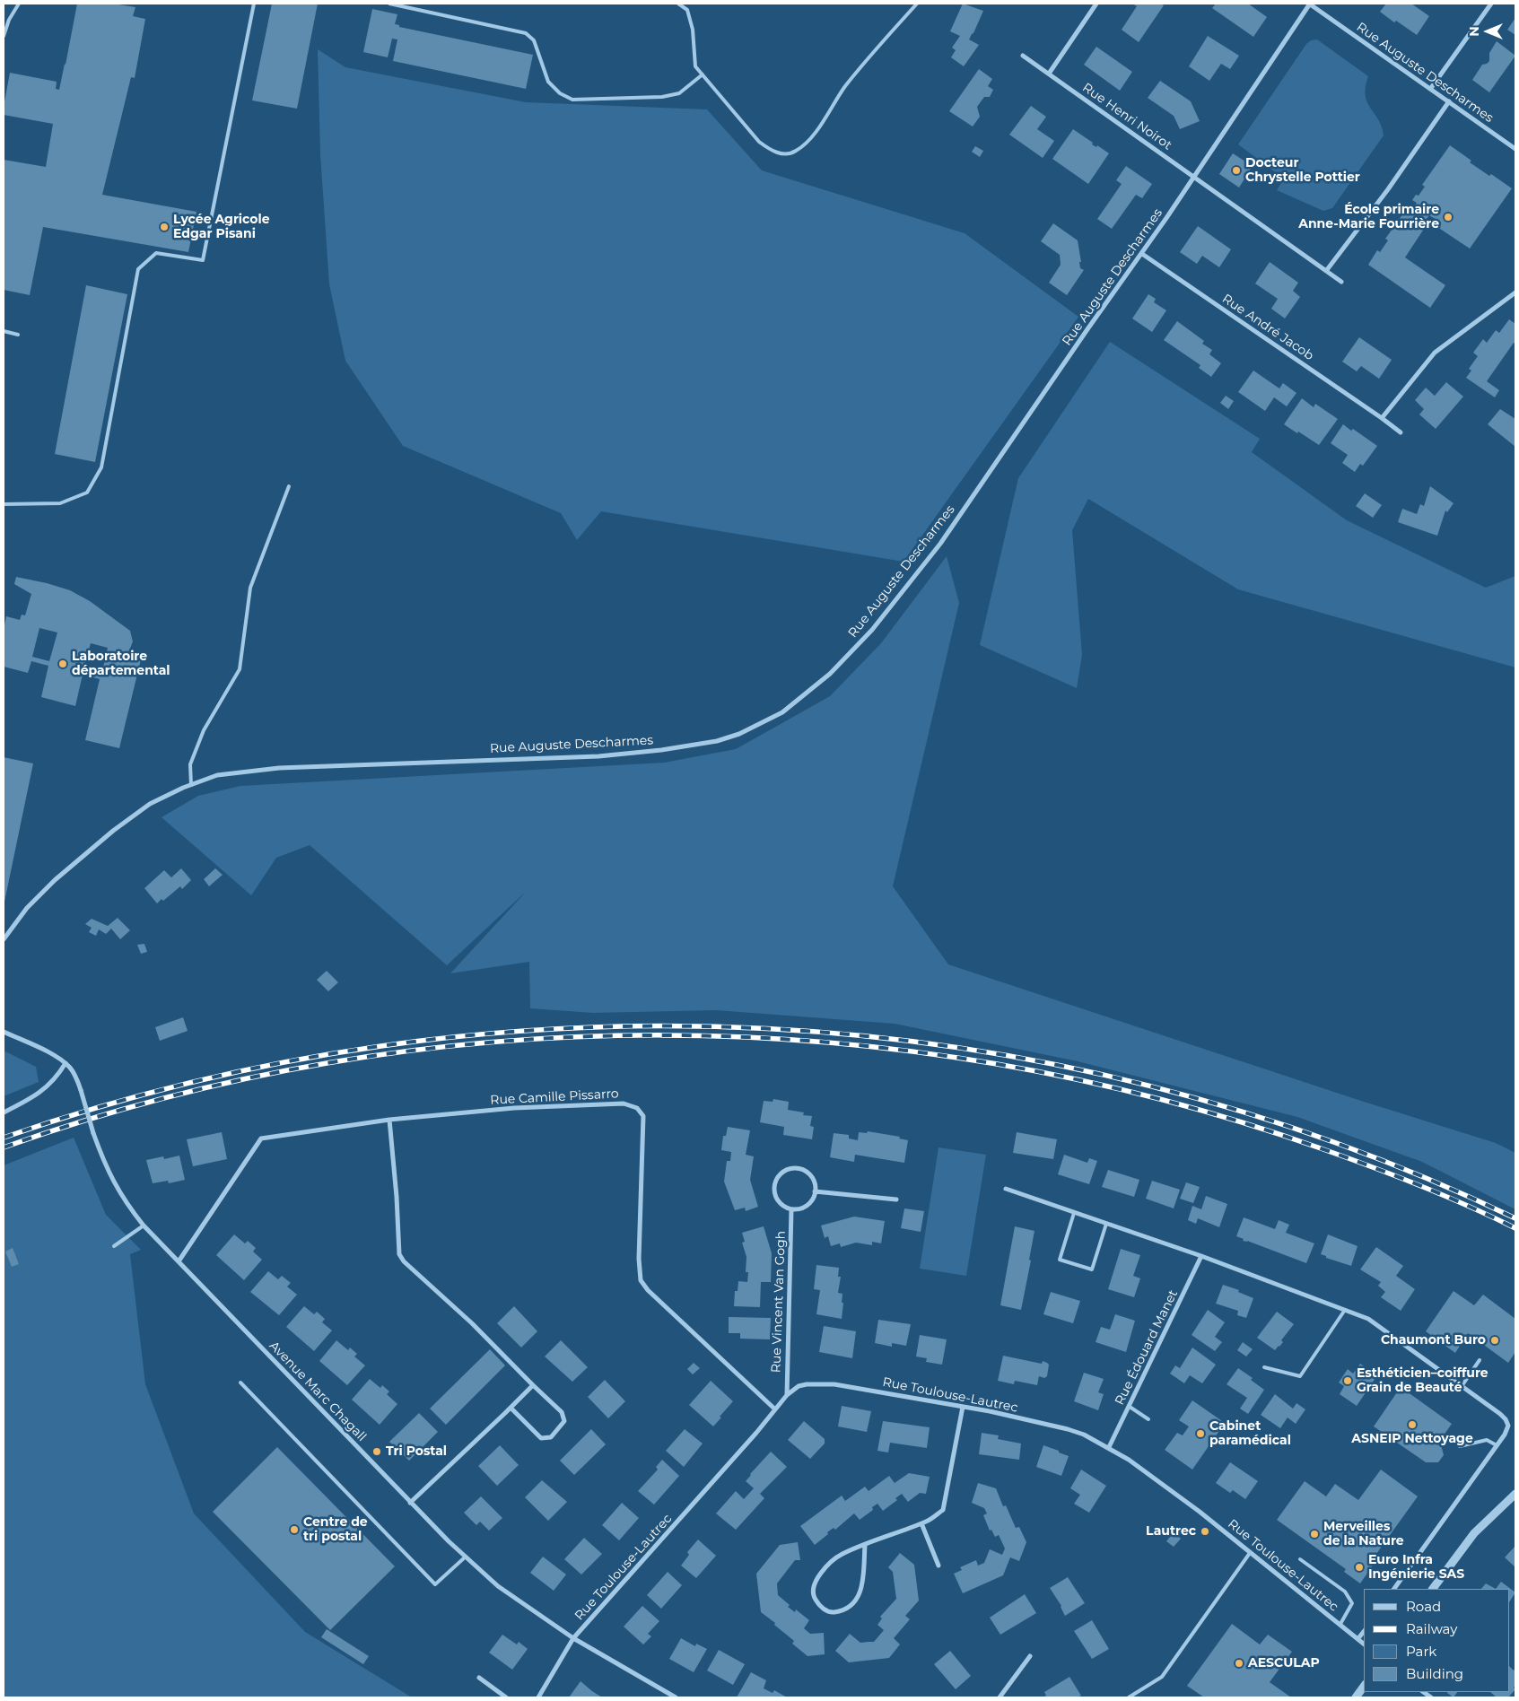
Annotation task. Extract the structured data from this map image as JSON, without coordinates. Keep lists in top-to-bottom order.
{
  "streets": {
    "street": [
      "Rue Auguste Descharmes",
      "Rue Henri Noirot",
      "Rue André Jacob",
      "Rue Camille Pissarro",
      "Rue Vincent Van Gogh",
      "Rue Édouard Manet",
      "Avenue Marc Chagall",
      "Rue Toulouse-Lautrec"
    ]
  },
  "crossings": [
    ["Rue Auguste Descharmes", "Rue Henri Noirot"],
    ["Rue Auguste Descharmes", "Rue André Jacob"],
    ["Rue Camille Pissarro", "Avenue Marc Chagall"],
    ["Rue Camille Pissarro", "Rue Toulouse-Lautrec"],
    ["Rue Vincent Van Gogh", "Rue Toulouse-Lautrec"],
    ["Rue Édouard Manet", "Rue Toulouse-Lautrec"],
    ["Avenue Marc Chagall", "Rue Toulouse-Lautrec"]
  ],
  "places": [
    "Docteur Chrystelle Pottier",
    "École primaire Anne-Marie Fourrière",
    "Lycée Agricole Edgar Pisani",
    "Laboratoire départemental",
    "Chaumont Buro",
    "Esthéticien–coiffure Grain de Beauté",
    "ASNEIP Nettoyage",
    "Cabinet paramédical",
    "Tri Postal",
    "Centre de tri postal",
    "Lautrec",
    "Merveilles de la Nature",
    "Euro Infra Ingénierie SAS",
    "AESCULAP"
  ],
  "legend": [
    "Road",
    "Railway",
    "Park",
    "Building"
  ],
  "north": "left"
}
